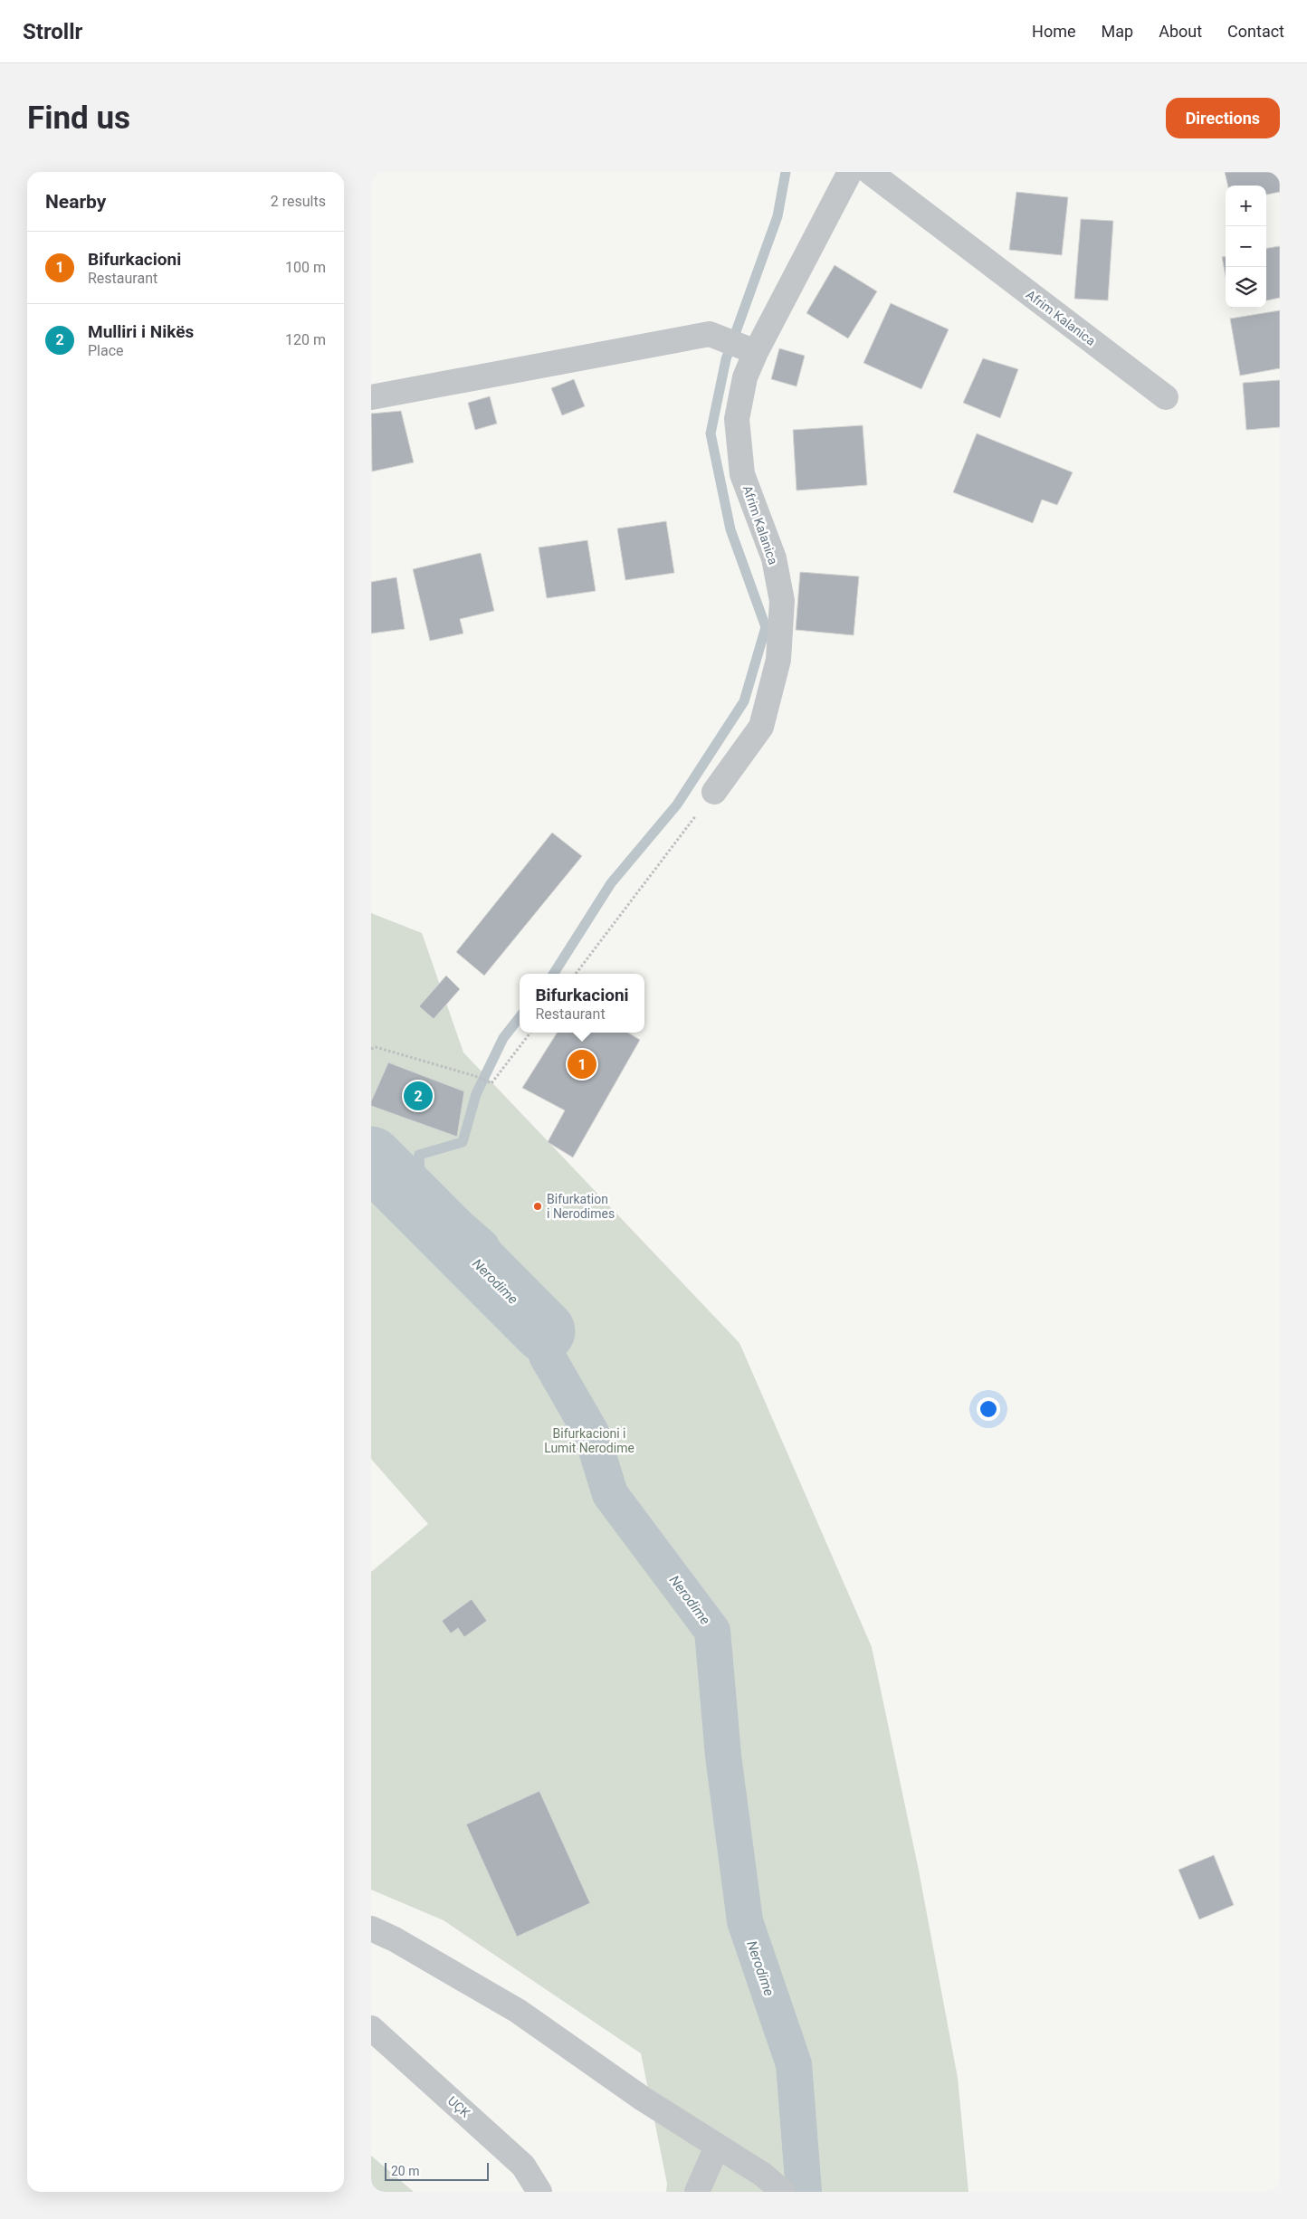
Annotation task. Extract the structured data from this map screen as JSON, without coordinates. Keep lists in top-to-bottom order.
{
  "streets": {
    "street": ["Afrim Kalanica", "UÇK"]
  },
  "water": ["Nerodime"],
  "parks": ["Bifurkacioni i Lumit Nerodime"],
  "places": ["Bifurkation i Nerodimes"],
  "scale_bar": "20 m",
  "page": {
    "header": "Strollr",
    "nav": [
      "Home",
      "Map",
      "About",
      "Contact"
    ],
    "buttons": "Directions",
    "title": "Find us",
    "heading": ["Nearby", "2 results"],
    "map_buttons": ["+", "−"],
    "list": [
      {
        "mark": "1",
        "name": "Bifurkacioni",
        "note": "Restaurant",
        "value": "100 m"
      },
      {
        "mark": "2",
        "name": "Mulliri i Nikës",
        "note": "Place",
        "value": "120 m"
      }
    ],
    "popup": ["Bifurkacioni", "Restaurant"],
    "pins": ["1", "2"],
    "scale": "20 m"
  }
}
